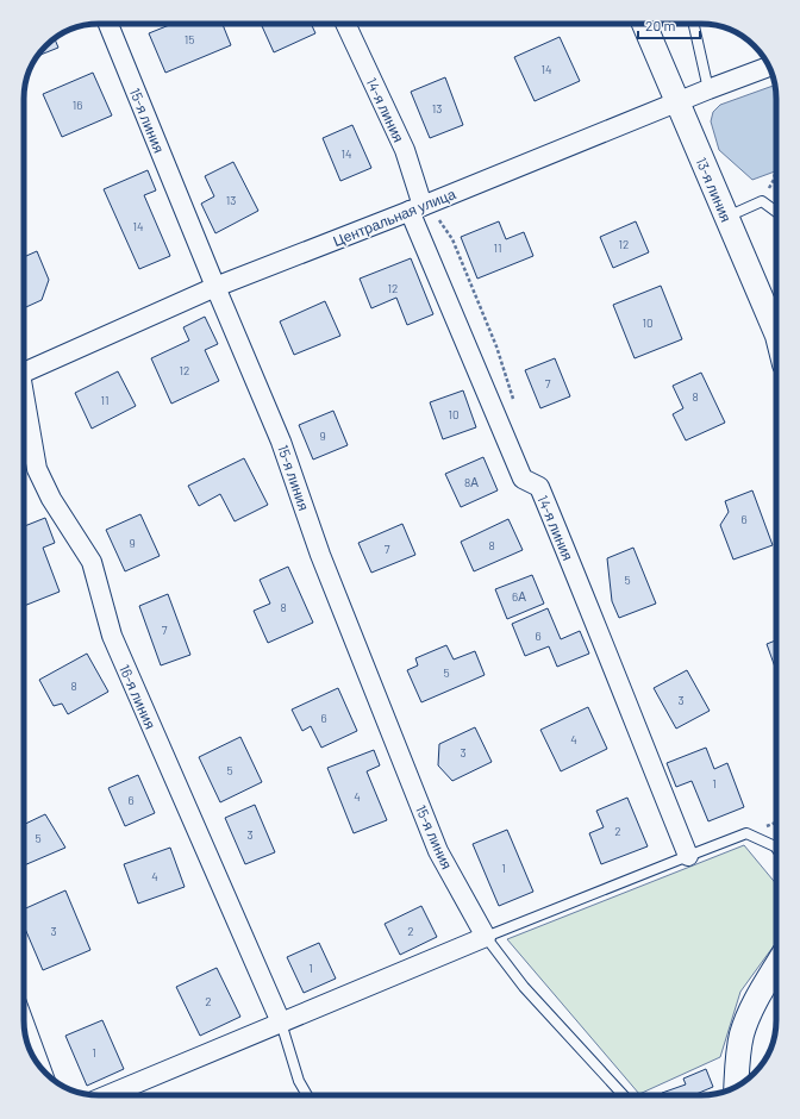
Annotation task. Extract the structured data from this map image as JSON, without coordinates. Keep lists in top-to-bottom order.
{
  "streets": {
    "street": [
      "14-я линия",
      "15-я линия",
      "13-я линия",
      "Центральная улица",
      "16-я линия"
    ]
  },
  "crossings": [
    ["14-я линия", "Центральная улица"],
    ["15-я линия", "Центральная улица"],
    ["13-я линия", "Центральная улица"]
  ],
  "house_numbers": [
    "15",
    "14",
    "16",
    "13",
    "14",
    "13",
    "14",
    "12",
    "11",
    "12",
    "10",
    "12",
    "7",
    "8",
    "11",
    "10",
    "9",
    "8А",
    "6",
    "9",
    "8",
    "7",
    "5",
    "6А",
    "8",
    "7",
    "6",
    "5",
    "8",
    "3",
    "6",
    "4",
    "3",
    "5",
    "1",
    "4",
    "6",
    "2",
    "3",
    "5",
    "1",
    "4",
    "3",
    "2",
    "1",
    "2",
    "1"
  ],
  "scale_bar": "20 m"
}
